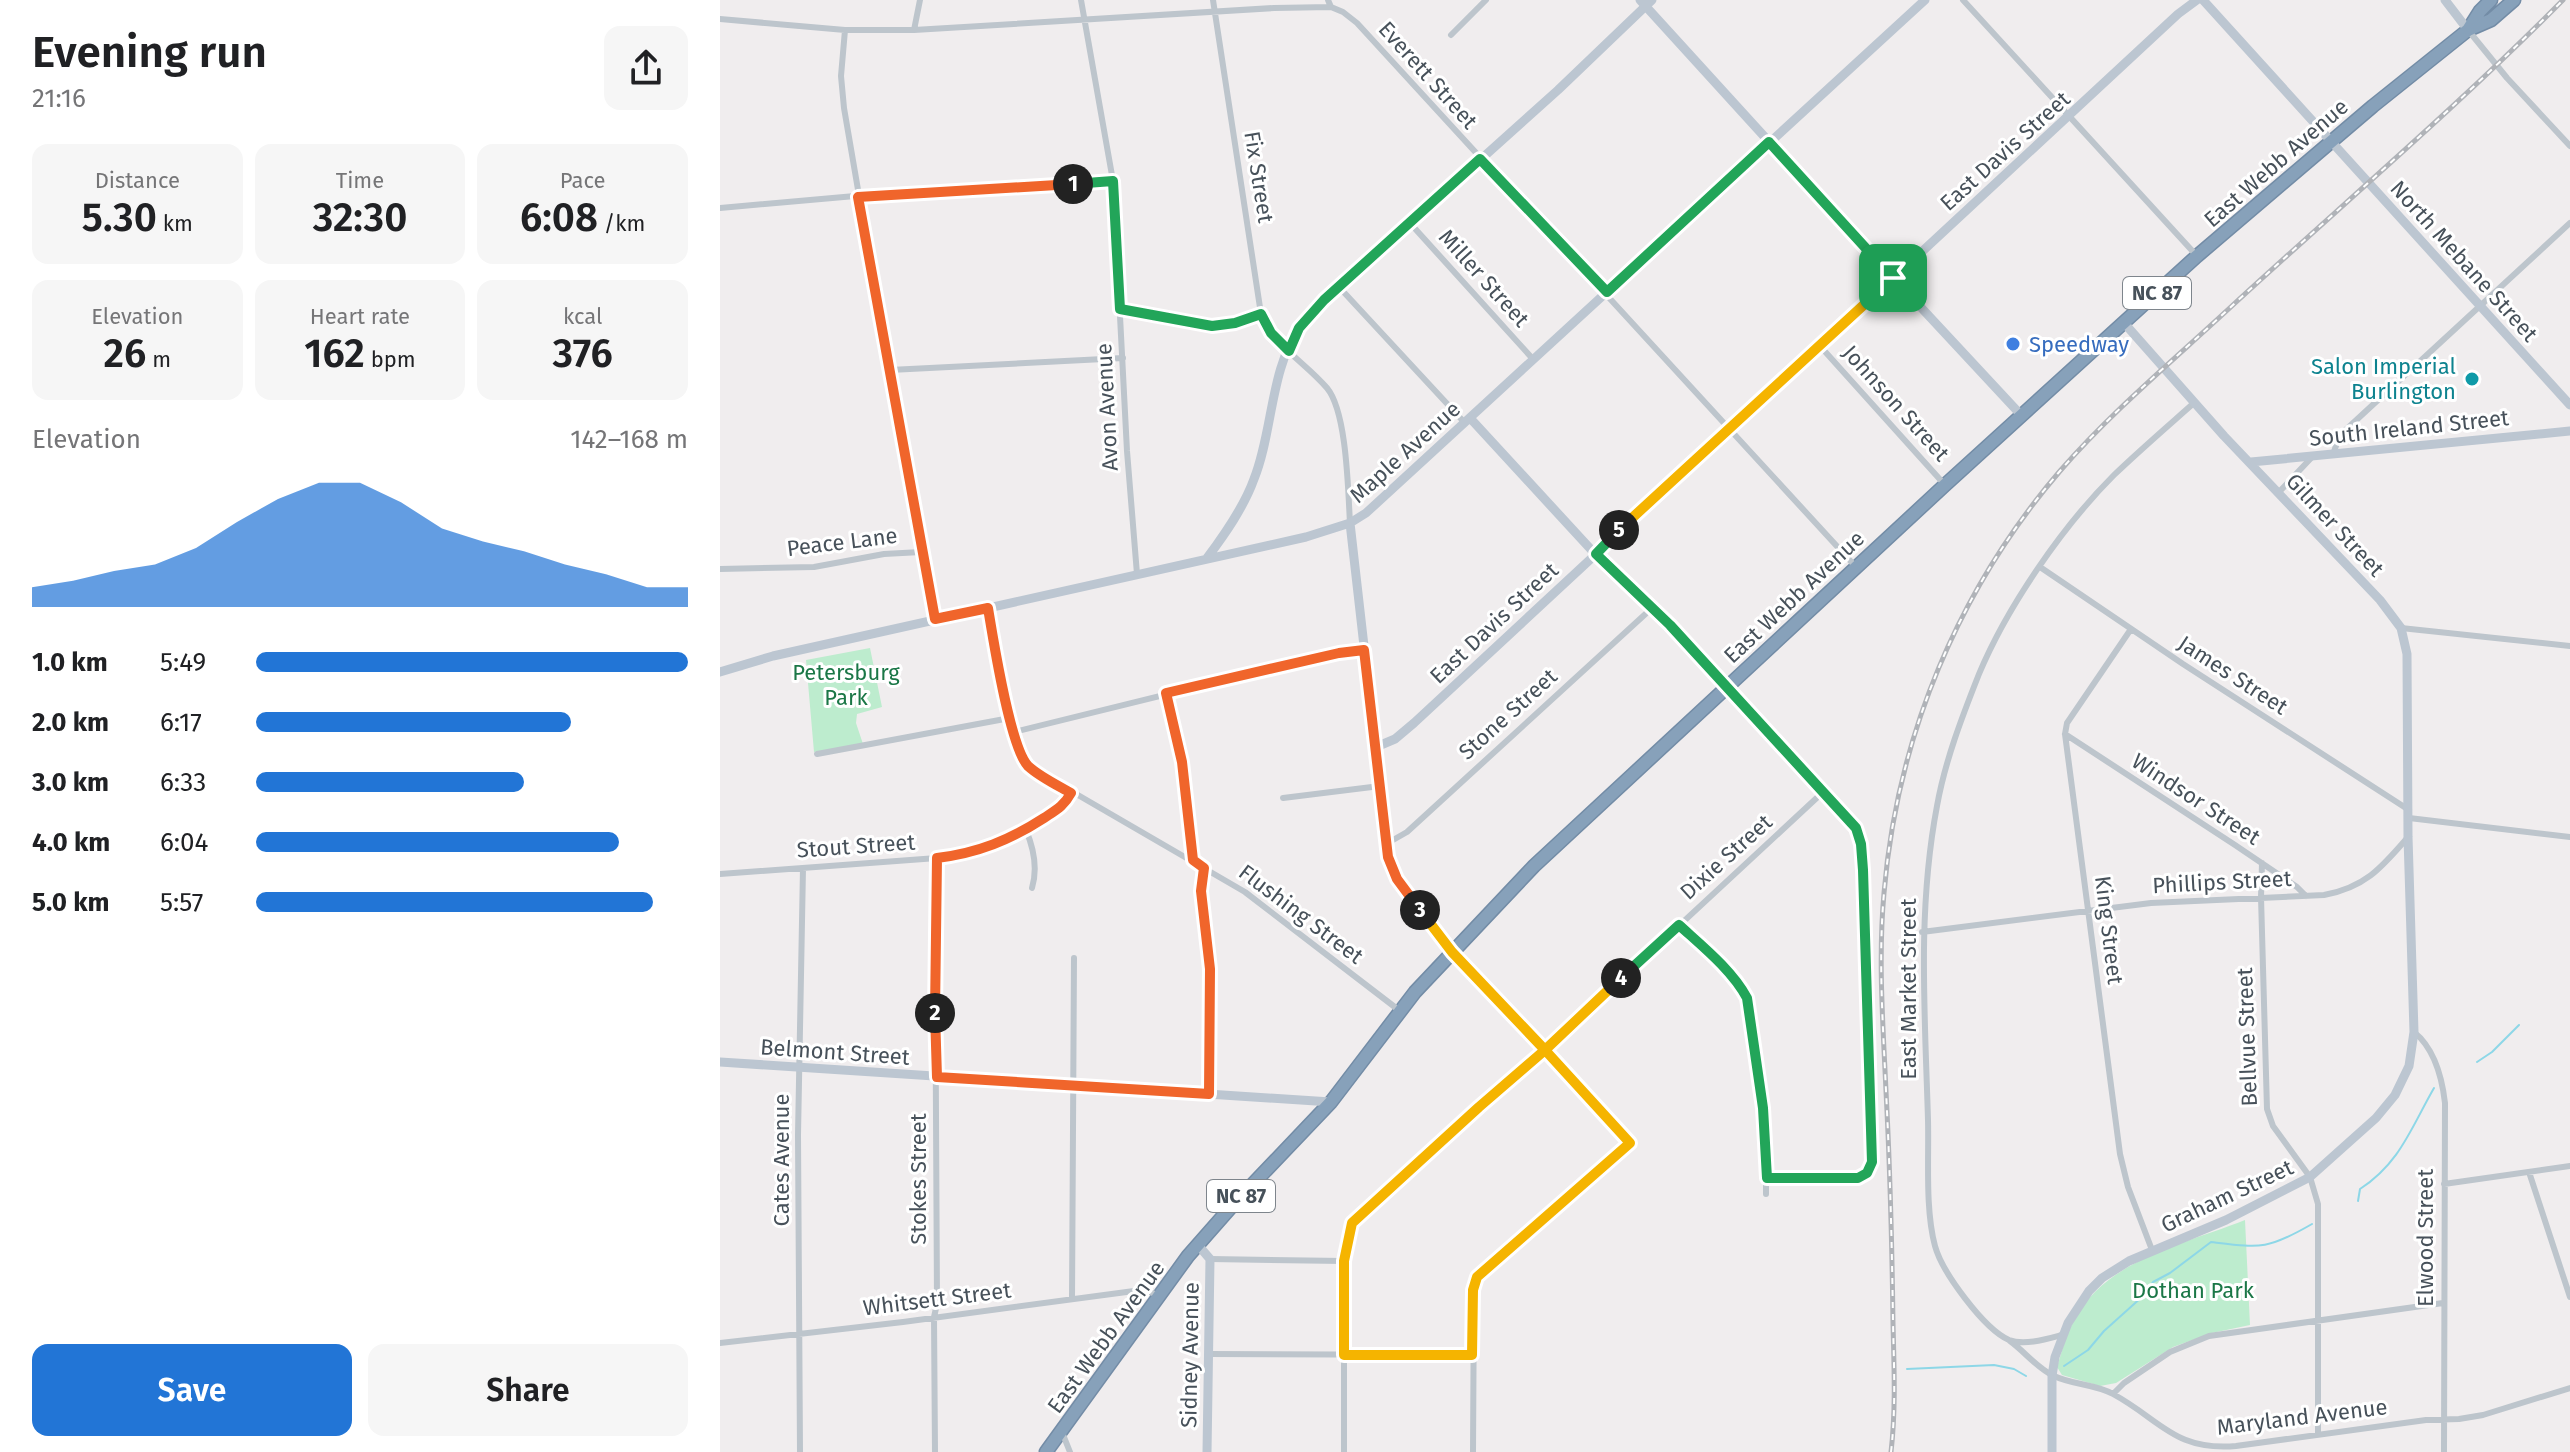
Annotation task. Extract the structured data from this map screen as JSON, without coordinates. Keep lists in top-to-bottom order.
{
  "streets": {
    "highway": ["East Webb Avenue", "NC 87"],
    "street": [
      "Everett Street",
      "East Davis Street",
      "Fix Street",
      "North Mebane Street",
      "Miller Street",
      "Johnson Street",
      "Avon Avenue",
      "South Ireland Street",
      "Maple Avenue",
      "Gilmer Street",
      "Peace Lane",
      "James Street",
      "Stone Street",
      "Windsor Street",
      "Stout Street",
      "Dixie Street",
      "Phillips Street",
      "Flushing Street",
      "King Street",
      "East Market Street",
      "Bellvue Street",
      "Belmont Street",
      "Cates Avenue",
      "Stokes Street",
      "Graham Street",
      "Elwood Street",
      "Whitsett Street",
      "Sidney Avenue",
      "Maryland Avenue"
    ]
  },
  "crossings": [
    ["Everett Street", "East Davis Street"],
    ["Everett Street", "East Webb Avenue"],
    ["Everett Street", "Maple Avenue"],
    ["East Davis Street", "Johnson Street"],
    ["East Webb Avenue", "North Mebane Street"],
    ["East Webb Avenue", "Johnson Street"],
    ["East Webb Avenue", "Gilmer Street"],
    ["East Webb Avenue", "Flushing Street"],
    ["East Webb Avenue", "Belmont Street"],
    ["East Webb Avenue", "Whitsett Street"],
    ["Fix Street", "Maple Avenue"],
    ["Miller Street", "Maple Avenue"],
    ["Avon Avenue", "Maple Avenue"],
    ["South Ireland Street", "Gilmer Street"],
    ["Maple Avenue", "Flushing Street"],
    ["Gilmer Street", "East Market Street"],
    ["Gilmer Street", "Graham Street"],
    ["James Street", "East Market Street"],
    ["James Street", "Graham Street"],
    ["Windsor Street", "Phillips Street"],
    ["Windsor Street", "King Street"],
    ["Windsor Street", "Bellvue Street"],
    ["Stout Street", "Flushing Street"],
    ["Stout Street", "Cates Avenue"],
    ["Stout Street", "Stokes Street"],
    ["Phillips Street", "King Street"],
    ["Phillips Street", "East Market Street"],
    ["Phillips Street", "Bellvue Street"],
    ["Phillips Street", "Graham Street"],
    ["King Street", "Graham Street"],
    ["East Market Street", "Graham Street"],
    ["East Market Street", "Maryland Avenue"],
    ["Bellvue Street", "Graham Street"],
    ["Bellvue Street", "Maryland Avenue"],
    ["Belmont Street", "Cates Avenue"],
    ["Belmont Street", "Stokes Street"],
    ["Cates Avenue", "Whitsett Street"],
    ["Stokes Street", "Whitsett Street"],
    ["Graham Street", "Elwood Street"],
    ["Graham Street", "Maryland Avenue"],
    ["Elwood Street", "Maryland Avenue"]
  ],
  "parks": ["Petersburg Park", "Dothan Park"],
  "places": ["Speedway", "Salon Imperial Burlington"],
  "page": {
    "heading": ["Evening run", "21:16"],
    "stats": [
      ["Distance", "5.30 km"],
      ["Time", "32:30"],
      ["Pace", "6:08 /km"],
      ["Elevation", "26 m"],
      ["Heart rate", "162 bpm"],
      ["kcal", "376"]
    ],
    "pins": [
      "1",
      "5",
      "3",
      "4",
      "2"
    ],
    "chart": ["Elevation", "142–168 m"],
    "list": [
      {
        "name": "1.0 km",
        "note": "5:49"
      },
      {
        "name": "2.0 km",
        "note": "6:17"
      },
      {
        "name": "3.0 km",
        "note": "6:33"
      },
      {
        "name": "4.0 km",
        "note": "6:04"
      },
      {
        "name": "5.0 km",
        "note": "5:57"
      }
    ],
    "buttons": ["Save", "Share"]
  }
}
